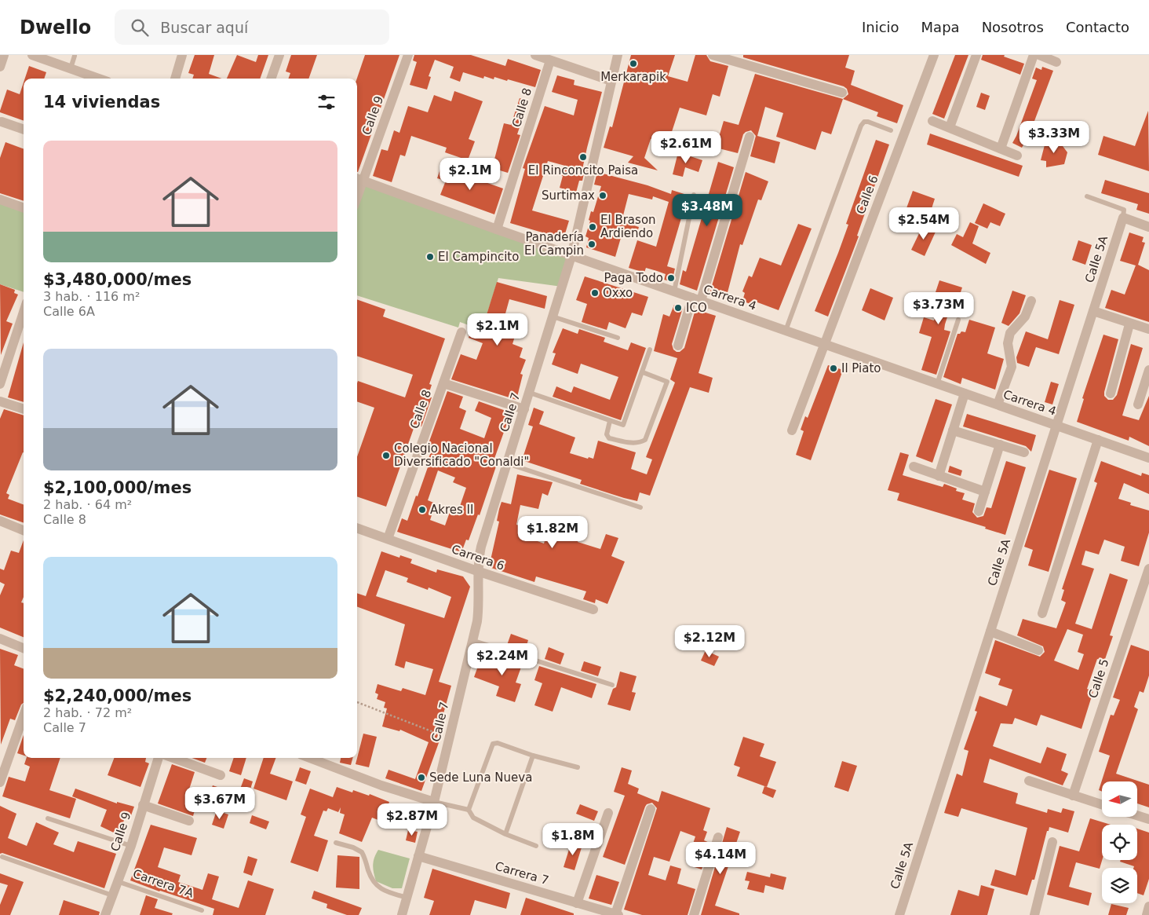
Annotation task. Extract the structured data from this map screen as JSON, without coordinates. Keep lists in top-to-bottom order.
{
  "streets": {
    "street": [
      "Calle 8",
      "Calle 9",
      "Calle 6",
      "Calle 5A",
      "Carrera 4",
      "Calle 7",
      "Carrera 6",
      "Calle 5",
      "Carrera 7"
    ],
    "lane": ["Carrera 7A"]
  },
  "crossings": [
    ["Calle 8", "Carrera 4"],
    ["Calle 8", "Carrera 6"],
    ["Calle 9", "Carrera 4"],
    ["Calle 9", "Carrera 7A"],
    ["Calle 6", "Carrera 4"],
    ["Calle 5A", "Carrera 4"],
    ["Carrera 4", "Calle 7"],
    ["Calle 7", "Carrera 6"],
    ["Calle 7", "Carrera 7"]
  ],
  "places": [
    "Merkarapik",
    "El Rinconcito Paisa",
    "Surtimax",
    "El Brason Ardiendo",
    "Panadería El Campin",
    "El Campincito",
    "Paga Todo",
    "Oxxo",
    "ICO",
    "Il Piato",
    "Colegio Nacional Diversificado \"Conaldi\"",
    "Akres II",
    "Sede Luna Nueva"
  ],
  "north": "left",
  "page": {
    "header": "Dwello",
    "search": "Buscar aquí",
    "nav": [
      "Inicio",
      "Mapa",
      "Nosotros",
      "Contacto"
    ],
    "heading": "14 viviendas",
    "price": [
      "$3.33M",
      "$2.61M",
      "$2.1M",
      "$3.48M",
      "$2.54M",
      "$3.73M",
      "$2.1M",
      "$1.82M",
      "$2.12M",
      "$2.24M",
      "$3.67M",
      "$2.87M",
      "$1.8M",
      "$4.14M"
    ],
    "list": [
      {
        "name": "$3,480,000/mes",
        "note": "3 hab. · 116 m² · Calle 6A"
      },
      {
        "name": "$2,100,000/mes",
        "note": "2 hab. · 64 m² · Calle 8"
      },
      {
        "name": "$2,240,000/mes",
        "note": "2 hab. · 72 m² · Calle 7"
      }
    ]
  }
}
